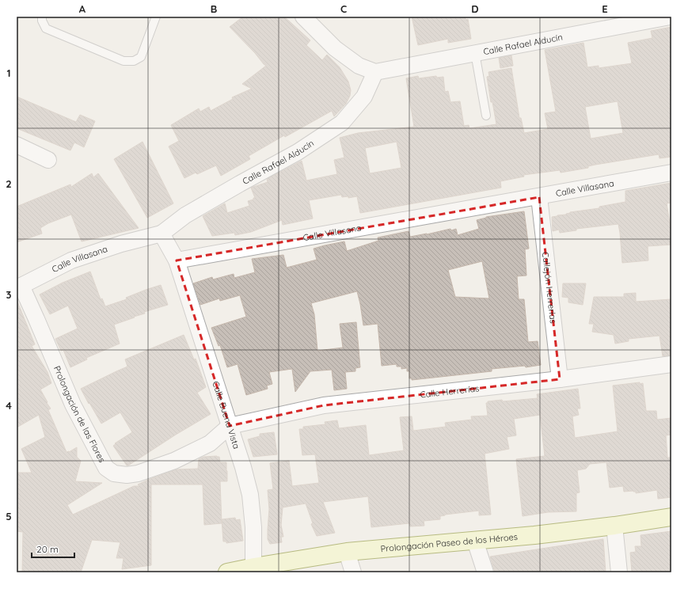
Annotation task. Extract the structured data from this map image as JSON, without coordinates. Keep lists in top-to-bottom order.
{
  "streets": {
    "street": [
      "Calle Rafael Alducín",
      "Calle Villasana",
      "Callejón Herrerías",
      "Calle Herrerías",
      "Prolongación de las Flores",
      "Calle Buena Vista",
      "Prolongación Paseo de los Héroes"
    ]
  },
  "crossings": [
    ["Calle Rafael Alducín", "Calle Villasana"],
    ["Calle Villasana", "Callejón Herrerías"],
    ["Calle Villasana", "Prolongación de las Flores"],
    ["Calle Villasana", "Calle Buena Vista"],
    ["Callejón Herrerías", "Calle Herrerías"],
    ["Calle Herrerías", "Prolongación de las Flores"],
    ["Calle Herrerías", "Calle Buena Vista"],
    ["Prolongación de las Flores", "Calle Buena Vista"],
    ["Calle Buena Vista", "Prolongación Paseo de los Héroes"]
  ],
  "scale_bar": "20 m",
  "grid": {
    "columns": [
      "A",
      "B",
      "C",
      "D",
      "E"
    ],
    "rows": [
      "1",
      "2",
      "3",
      "4",
      "5"
    ]
  }
}
